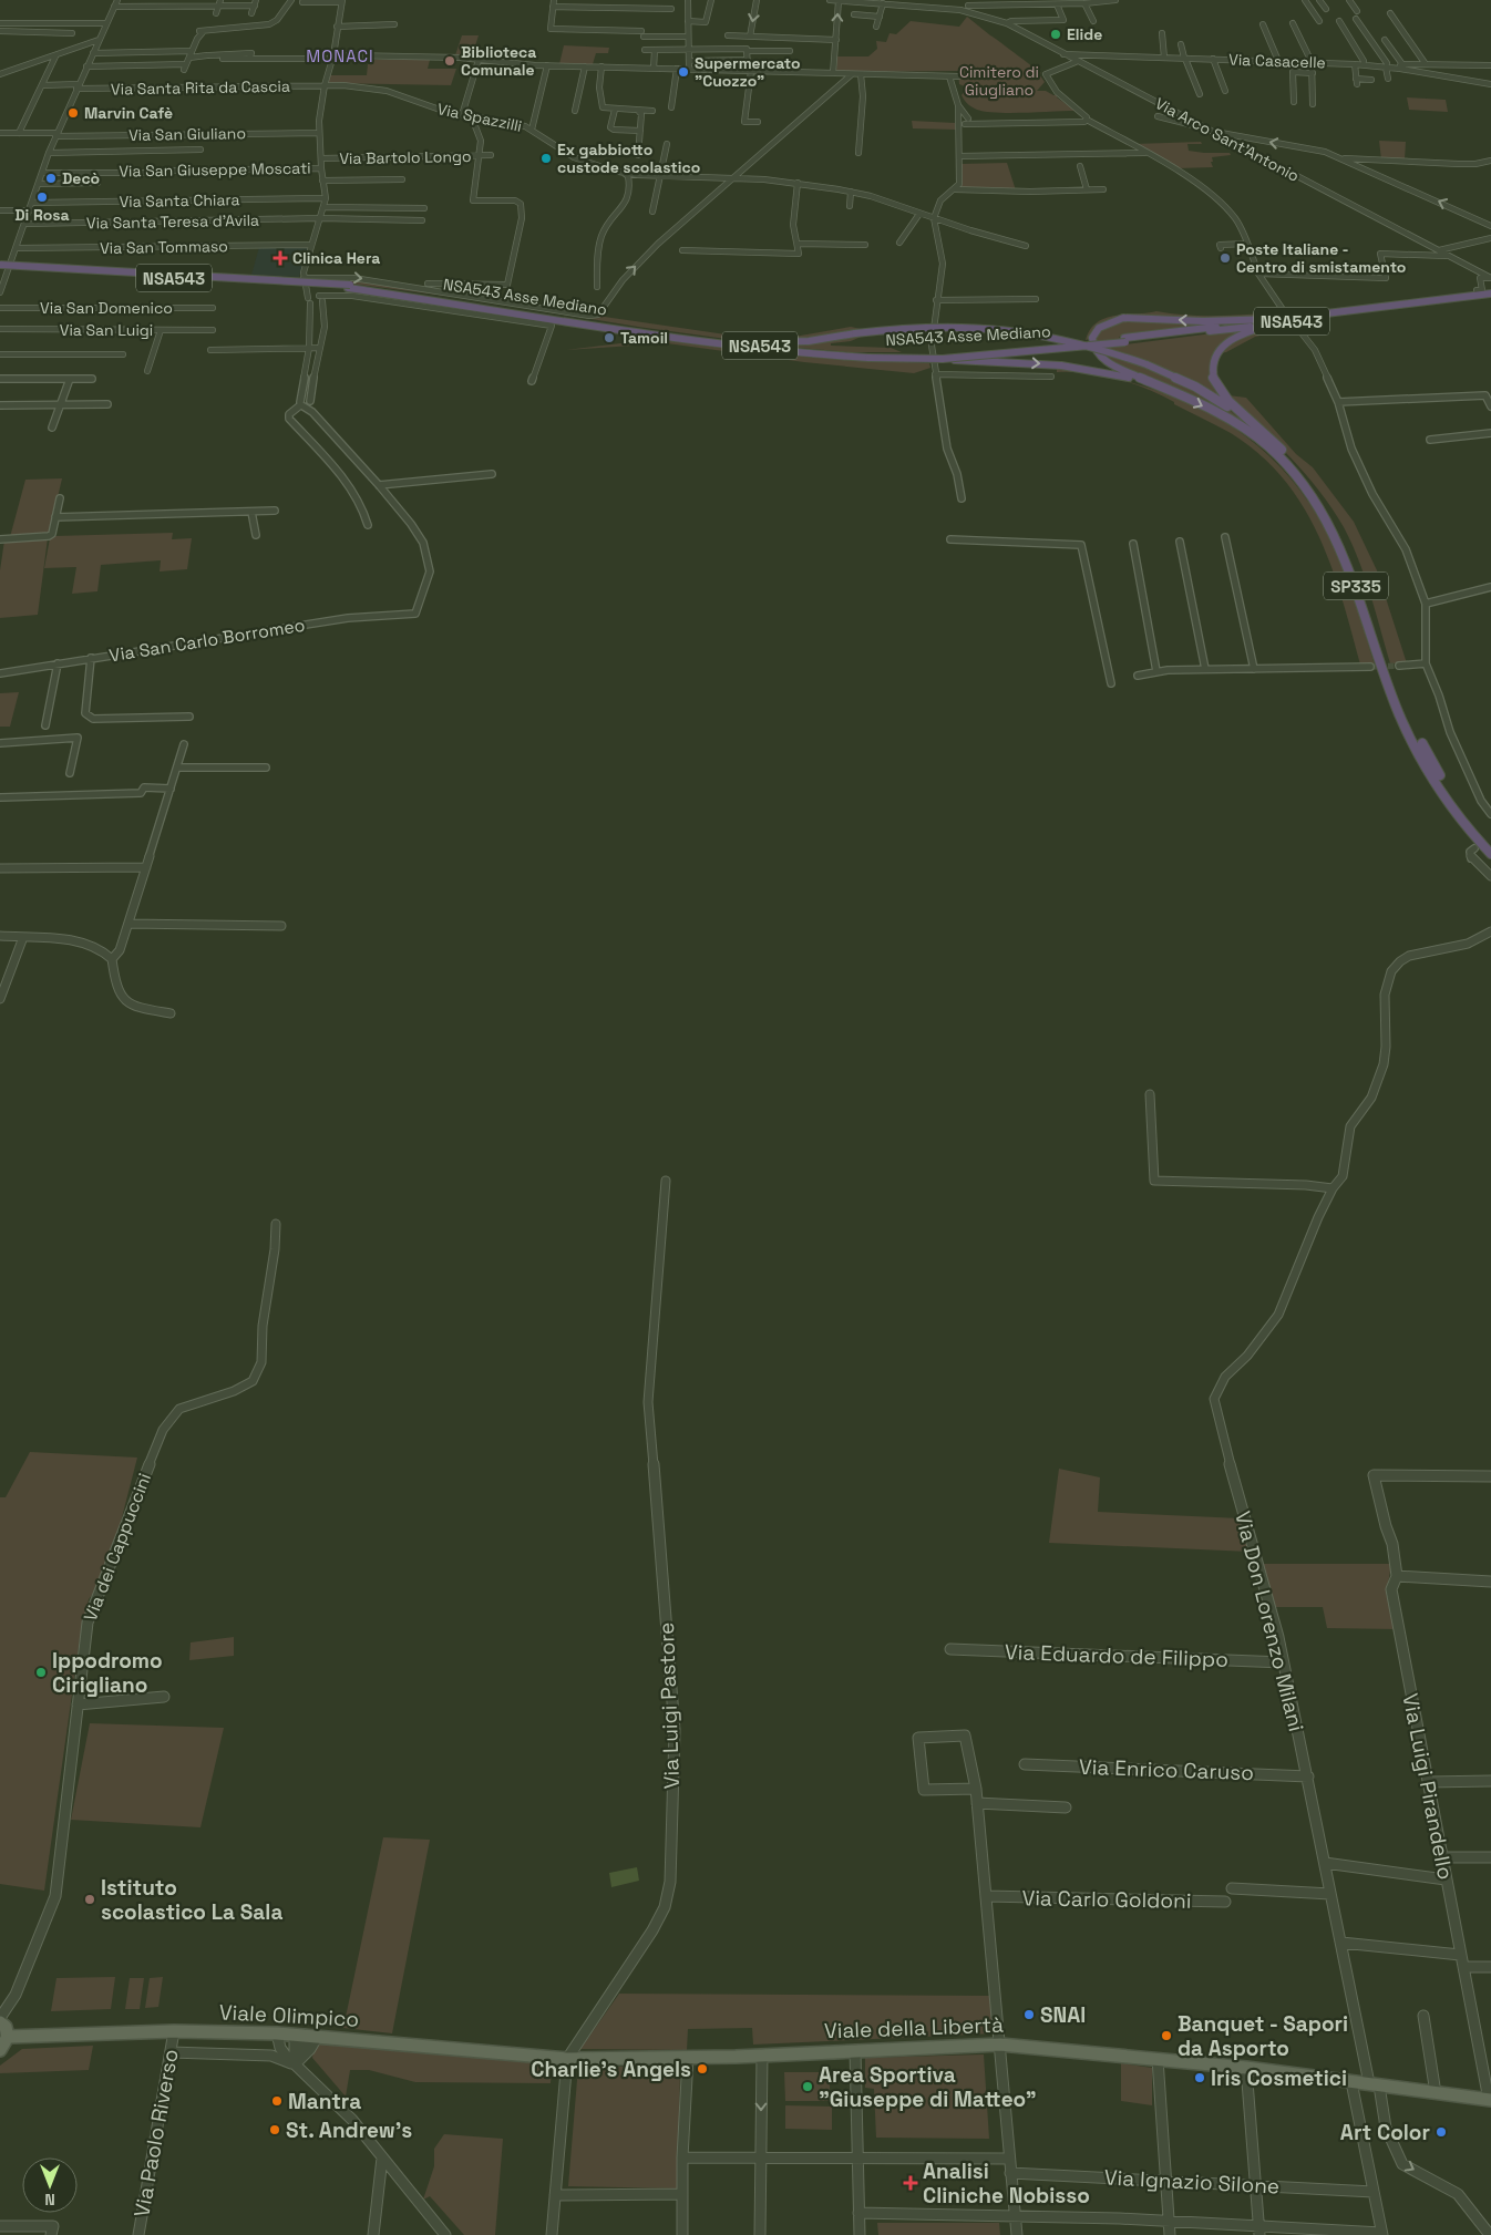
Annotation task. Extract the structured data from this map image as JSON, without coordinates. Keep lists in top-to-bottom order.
{
  "streets": {
    "highway": ["NSA543", "NSA543 Asse Mediano", "SP335"],
    "main road": ["Viale Olimpico", "Viale della Libertà"],
    "street": [
      "Via Casacelle",
      "Via Santa Rita da Cascia",
      "Via Spazzilli",
      "Via San Giuliano",
      "Via Arco Sant'Antonio",
      "Via Bartolo Longo",
      "Via San Giuseppe Moscati",
      "Via Santa Chiara",
      "Via Santa Teresa d'Avila",
      "Via San Tommaso",
      "Via San Domenico",
      "Via San Luigi",
      "Via San Carlo Borromeo",
      "Via dei Cappuccini",
      "Via Don Lorenzo Milani",
      "Via Eduardo de Filippo",
      "Via Luigi Pastore",
      "Via Enrico Caruso",
      "Via Luigi Pirandello",
      "Via Carlo Goldoni",
      "Via Paolo Riverso",
      "Via Ignazio Silone"
    ]
  },
  "crossings": [
    ["Via Casacelle", "Via Arco Sant'Antonio"],
    ["Via Santa Rita da Cascia", "Via Spazzilli"],
    ["NSA543", "NSA543 Asse Mediano"],
    ["NSA543", "SP335"],
    ["Via Don Lorenzo Milani", "Via Eduardo de Filippo"],
    ["Via Don Lorenzo Milani", "Via Enrico Caruso"],
    ["Via Don Lorenzo Milani", "Viale della Libertà"],
    ["Via Luigi Pastore", "Viale Olimpico"],
    ["Via Luigi Pastore", "Viale della Libertà"],
    ["Via Luigi Pirandello", "Viale della Libertà"],
    ["Viale Olimpico", "Viale della Libertà"],
    ["Viale Olimpico", "Via Paolo Riverso"]
  ],
  "districts": ["MONACI"],
  "parks": ["Cimitero di Giugliano"],
  "places": {
    "other": [
      "Elide",
      "Biblioteca Comunale",
      "Supermercato \"Cuozzo\"",
      "Marvin Cafè",
      "Ex gabbiotto custode scolastico",
      "Decò",
      "Di Rosa",
      "Poste Italiane - Centro di smistamento",
      "Tamoil",
      "Ippodromo Cirigliano",
      "Istituto scolastico La Sala",
      "SNAI",
      "Banquet - Sapori da Asporto",
      "Charlie's Angels",
      "Iris Cosmetici",
      "Area Sportiva \"Giuseppe di Matteo\"",
      "Mantra",
      "St. Andrew's",
      "Art Color"
    ],
    "health": ["Clinica Hera", "Analisi Cliniche Nobisso"]
  },
  "north": "bottom"
}
